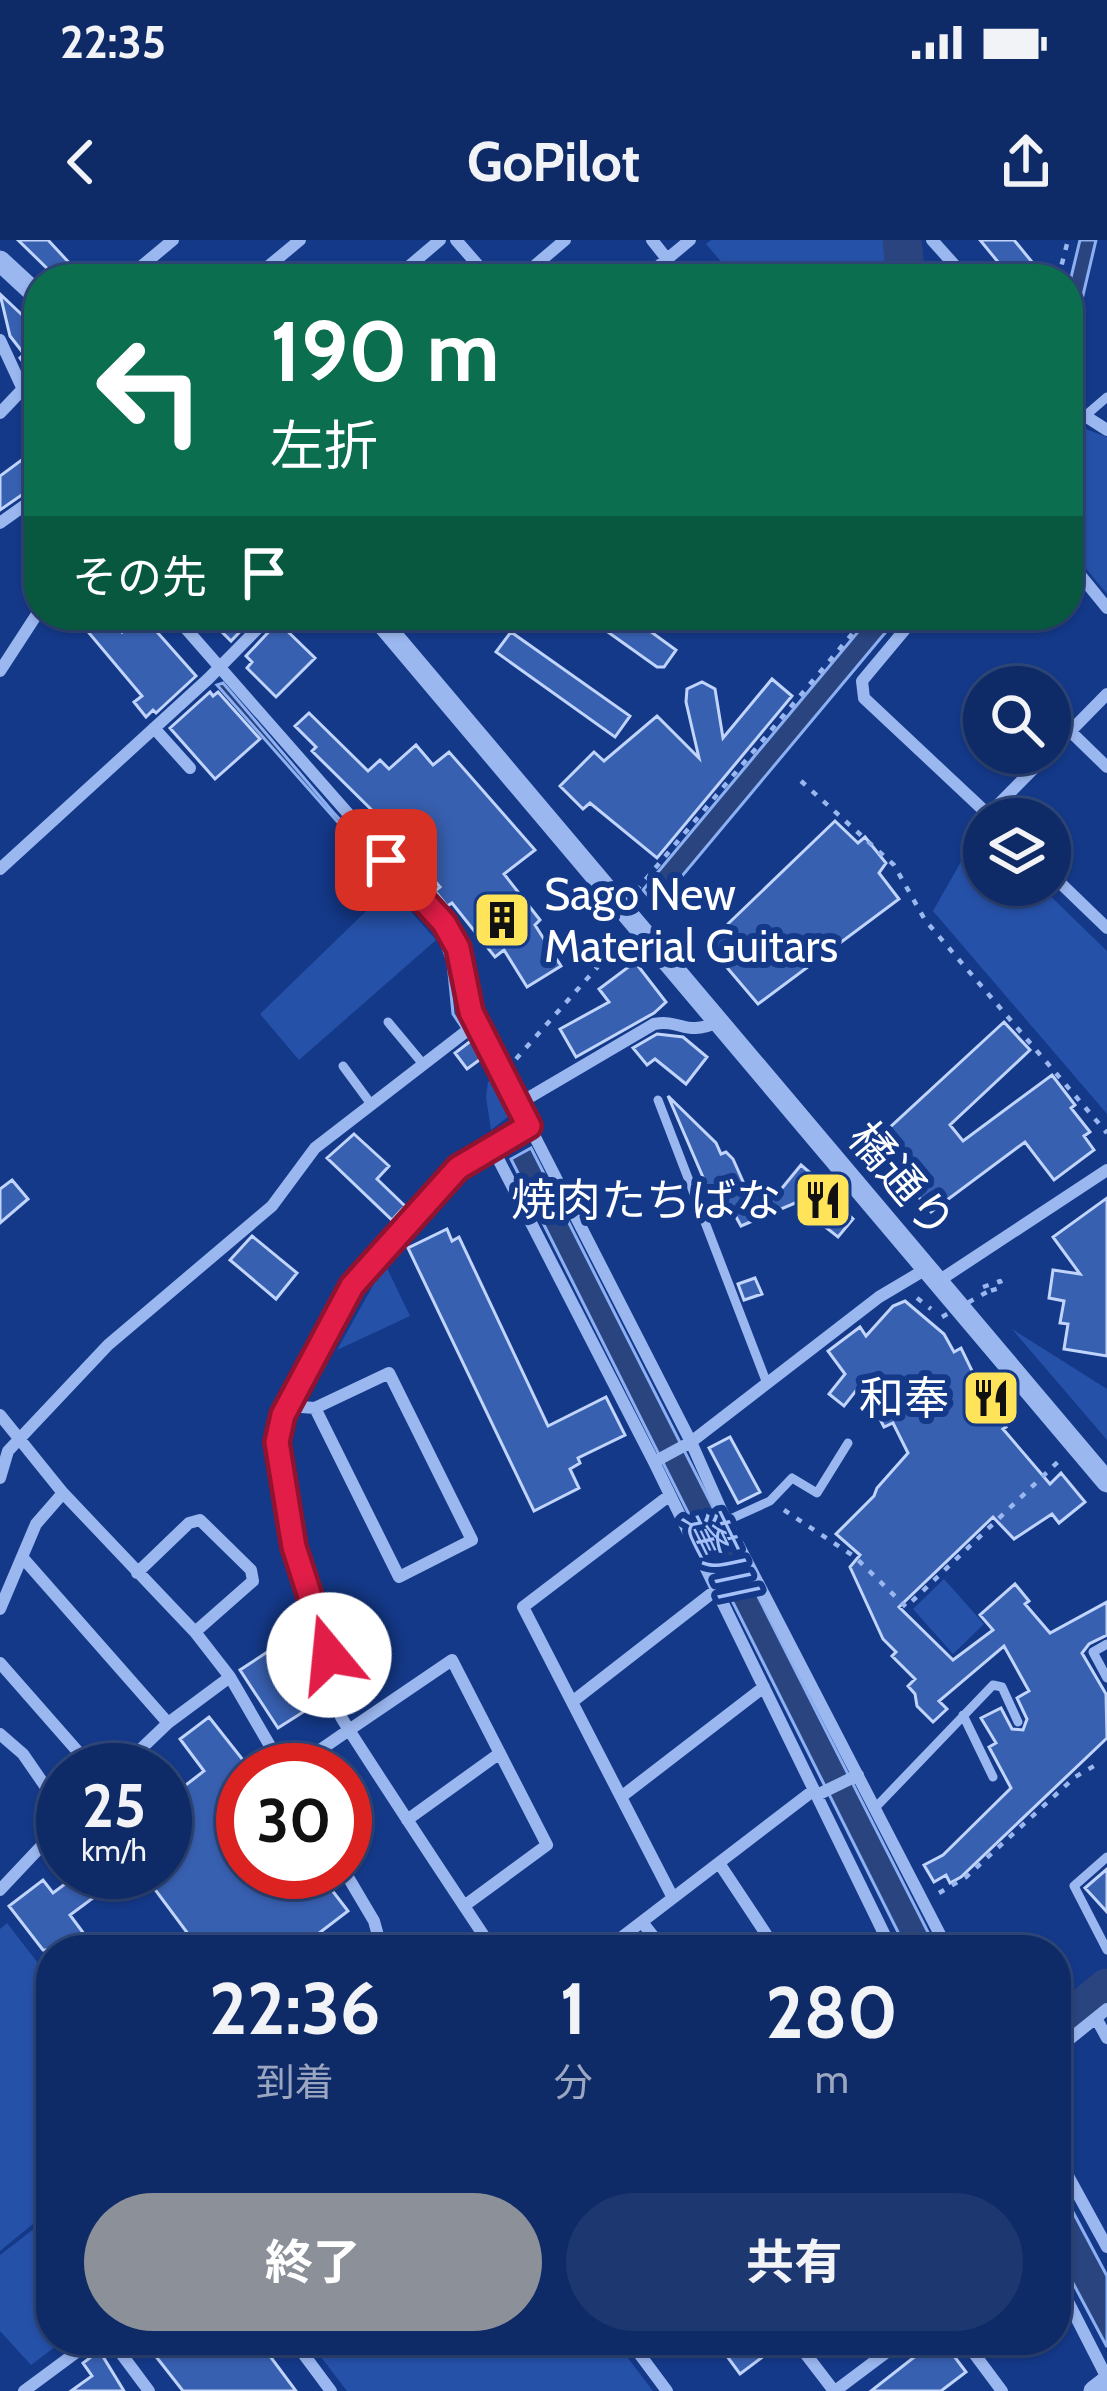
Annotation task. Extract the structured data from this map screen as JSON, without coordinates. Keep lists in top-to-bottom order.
{
  "streets": {
    "street": ["橘通り"]
  },
  "water": ["蓬川"],
  "places": {
    "building": ["Sago New Material Guitars"],
    "restaurant": ["焼肉たちばな", "和奉"]
  },
  "page": {
    "status": "22:35",
    "header": "GoPilot",
    "turn": ["190 m", "左折"],
    "then": "その先",
    "speed": "25 km/h",
    "limit": "30",
    "eta": [
      "22:36",
      "到着",
      "1",
      "分",
      "280",
      "m"
    ],
    "buttons": ["終了", "共有"]
  }
}
